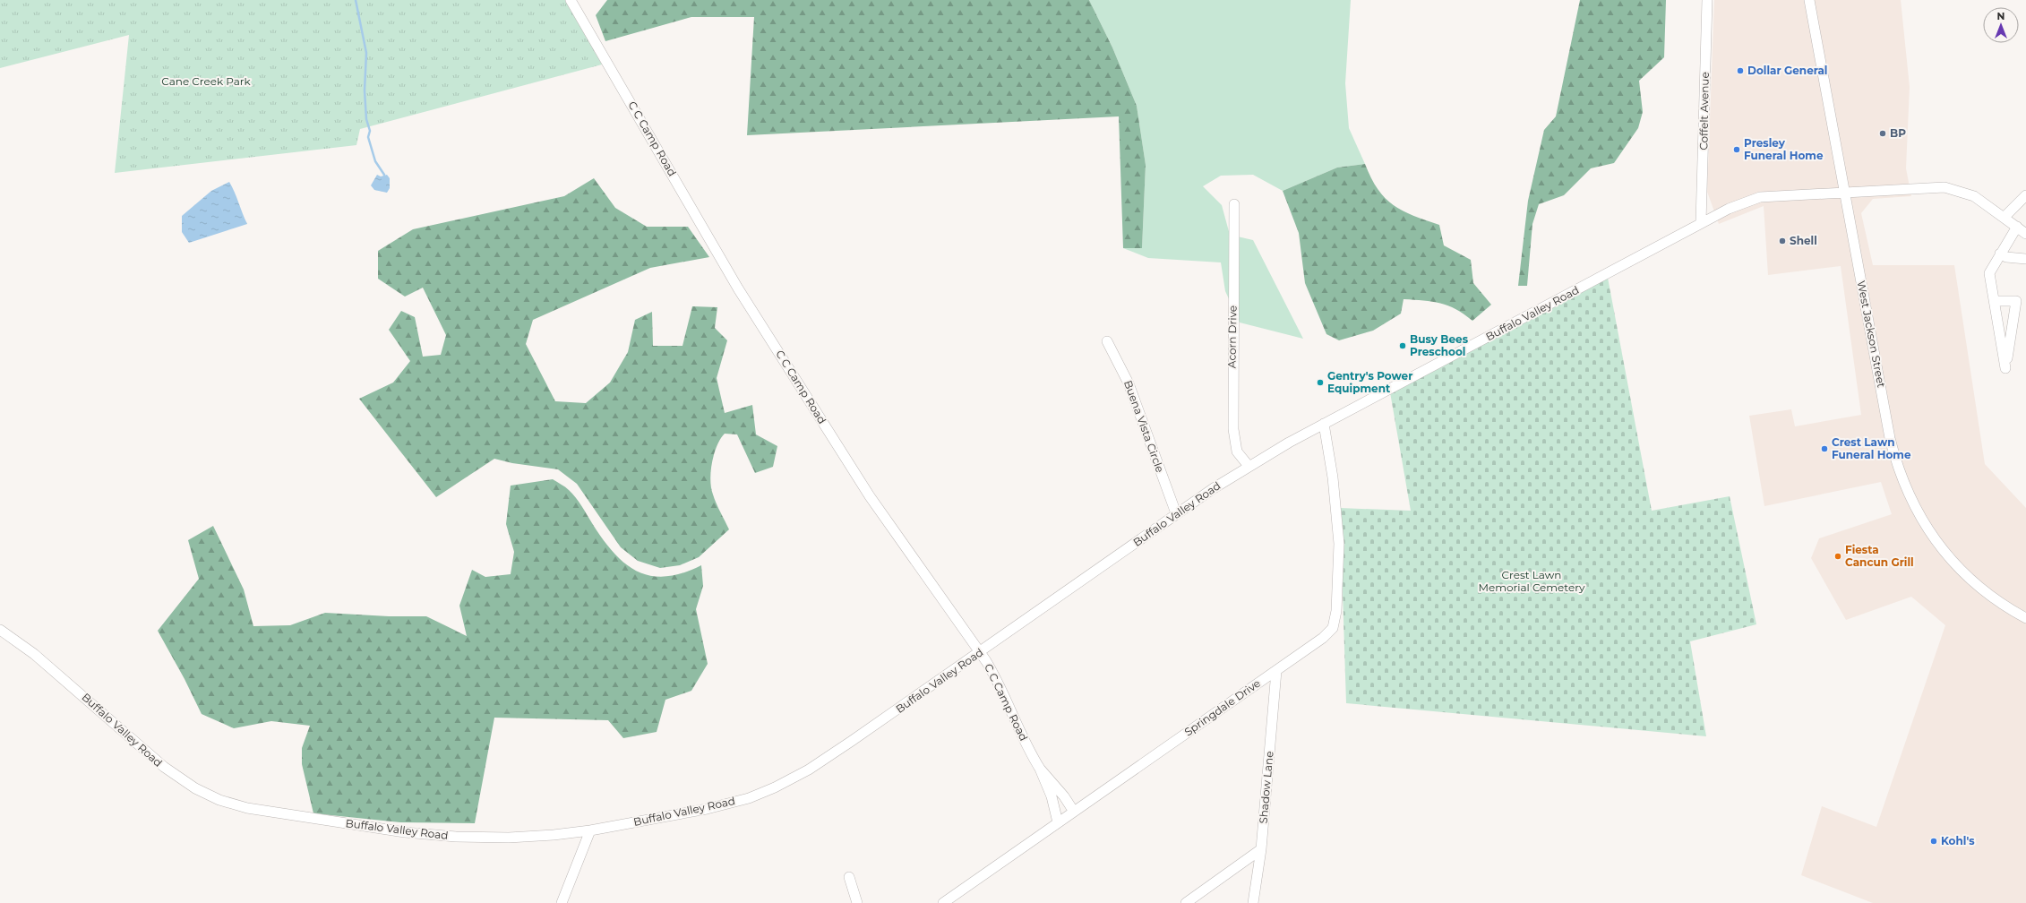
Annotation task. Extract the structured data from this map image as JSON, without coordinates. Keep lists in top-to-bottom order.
{
  "streets": {
    "street": [
      "Coffelt Avenue",
      "C C Camp Road",
      "Buffalo Valley Road",
      "West Jackson Street",
      "Acorn Drive",
      "Buena Vista Circle",
      "Springdale Drive",
      "Shadow Lane"
    ]
  },
  "crossings": [
    ["Coffelt Avenue", "Buffalo Valley Road"],
    ["C C Camp Road", "Buffalo Valley Road"],
    ["Buffalo Valley Road", "West Jackson Street"],
    ["Buffalo Valley Road", "Acorn Drive"],
    ["Buffalo Valley Road", "Buena Vista Circle"],
    ["Buffalo Valley Road", "Springdale Drive"],
    ["Springdale Drive", "Shadow Lane"]
  ],
  "parks": ["Cane Creek Park", "Crest Lawn Memorial Cemetery"],
  "places": [
    "Dollar General",
    "BP",
    "Presley Funeral Home",
    "Shell",
    "Busy Bees Preschool",
    "Gentry's Power Equipment",
    "Crest Lawn Funeral Home",
    "Fiesta Cancun Grill",
    "Kohl's"
  ],
  "north": "top"
}
